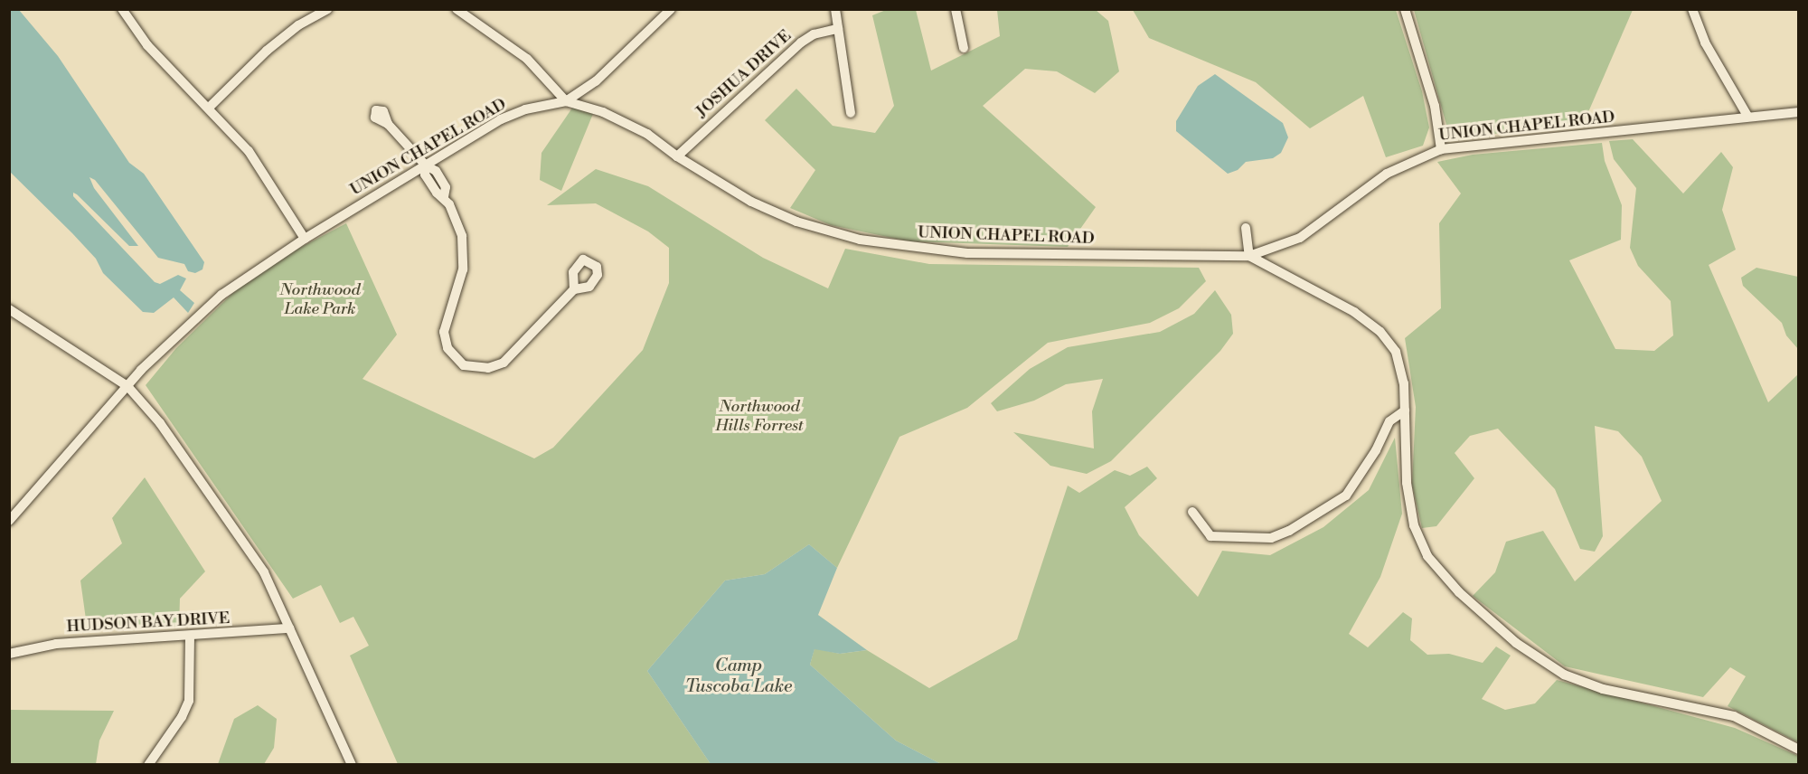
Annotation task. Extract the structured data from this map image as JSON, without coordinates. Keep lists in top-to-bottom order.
{
  "streets": {
    "street": ["JOSHUA DRIVE", "UNION CHAPEL ROAD", "HUDSON BAY DRIVE"]
  },
  "crossings": [
    ["JOSHUA DRIVE", "UNION CHAPEL ROAD"]
  ],
  "water": ["Camp Tuscoba Lake"],
  "parks": ["Northwood Lake Park", "Northwood Hills Forrest"]
}
